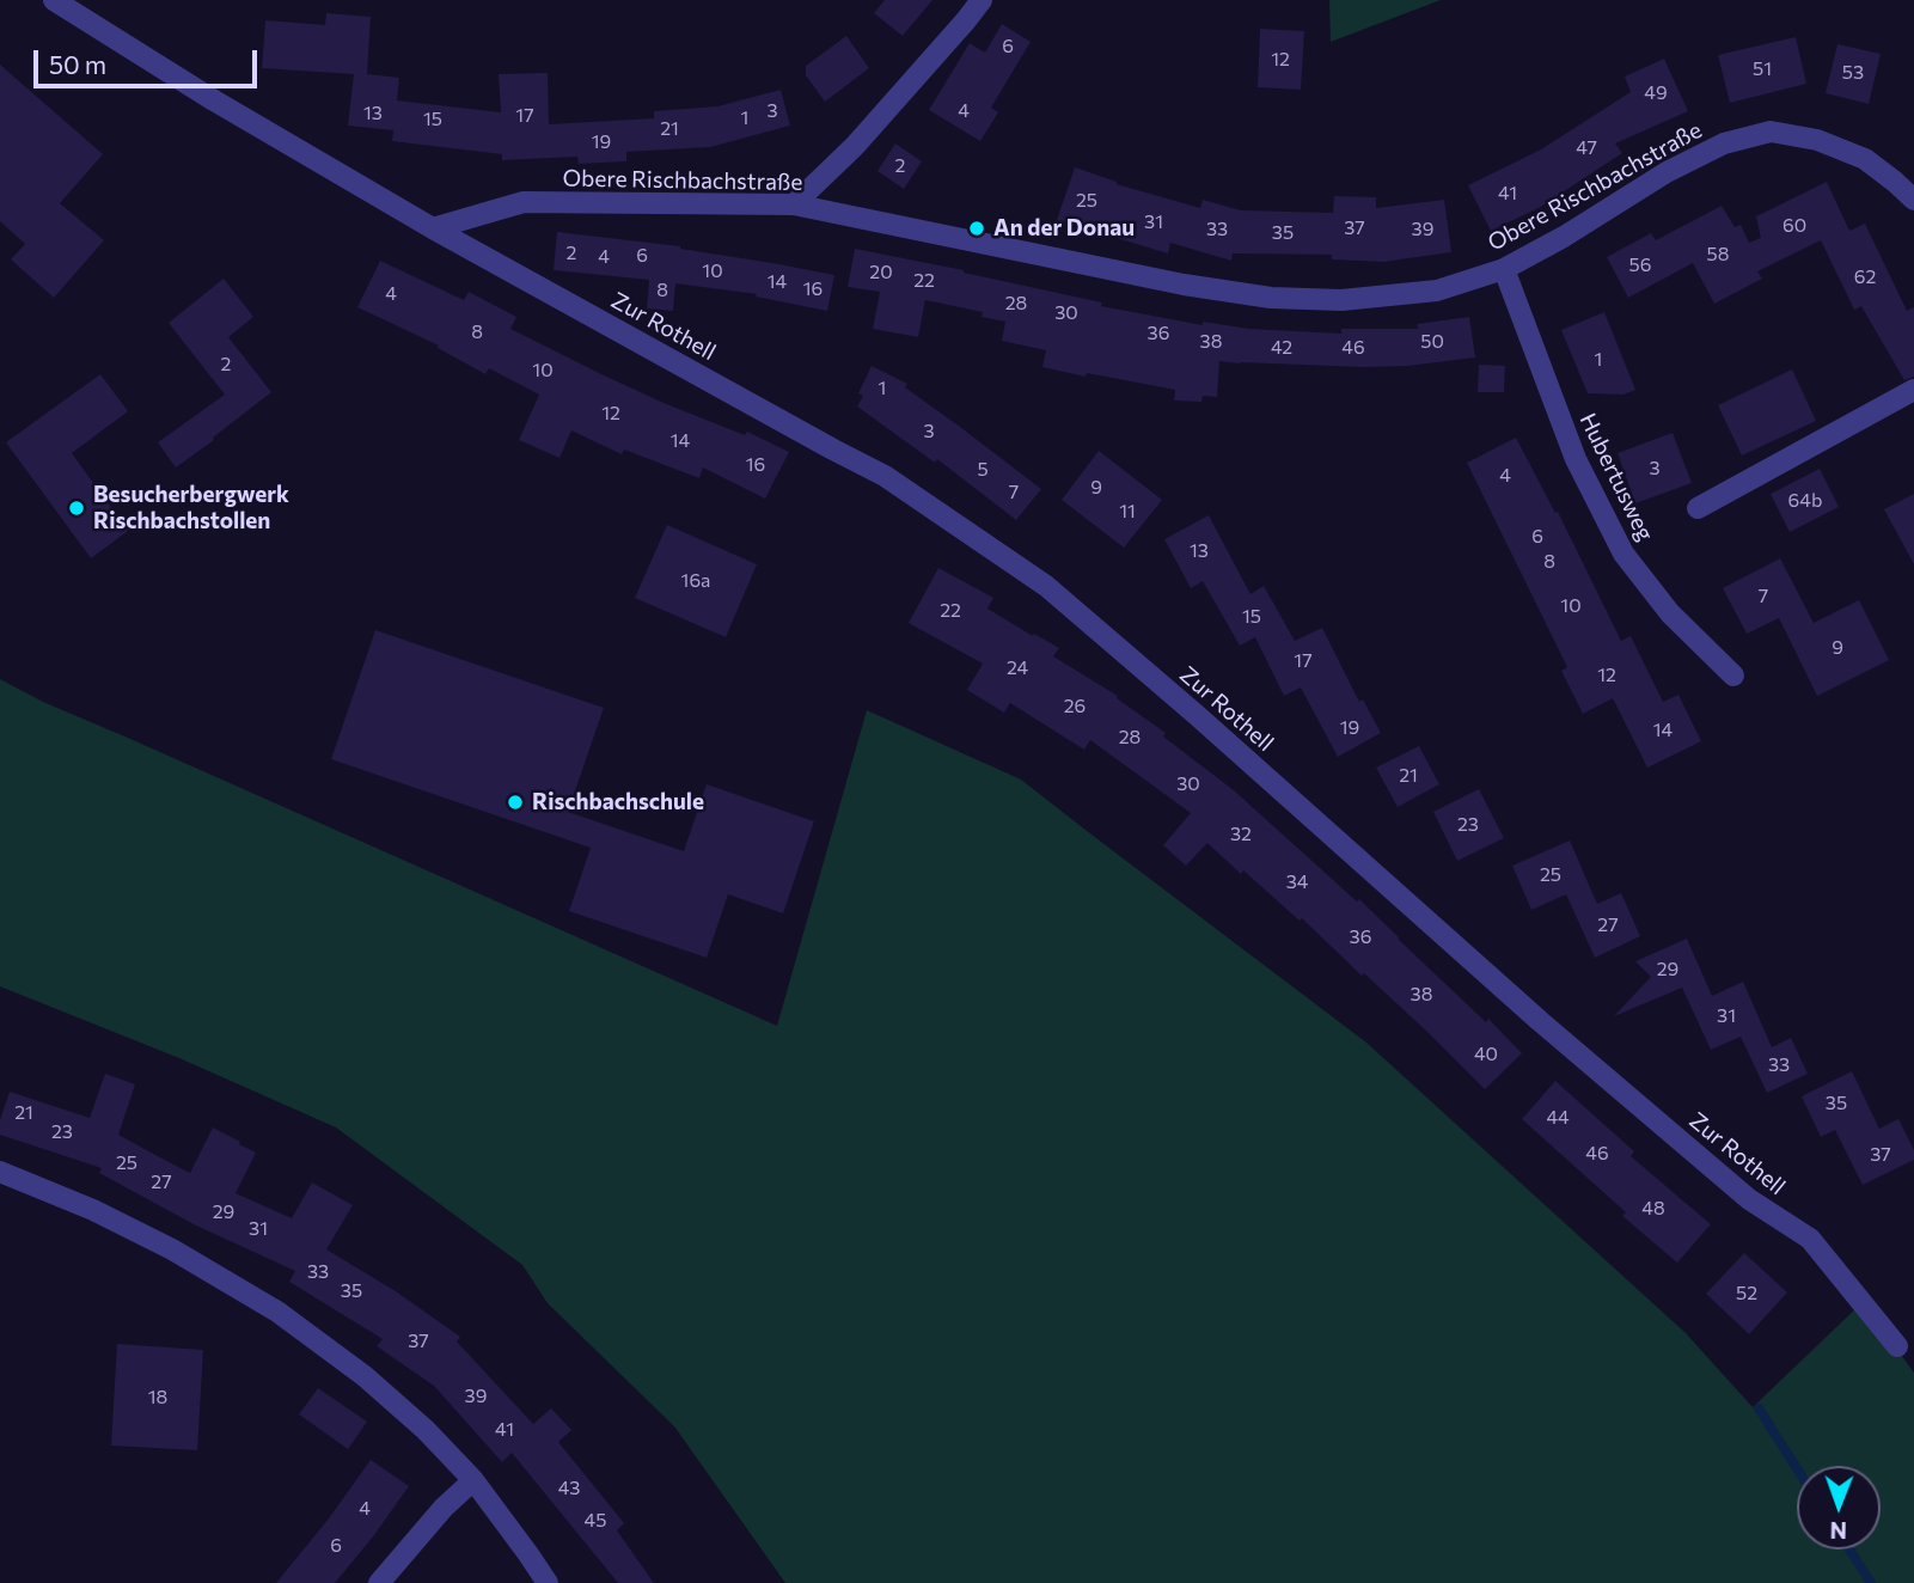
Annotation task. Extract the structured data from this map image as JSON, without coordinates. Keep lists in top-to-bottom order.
{
  "streets": {
    "street": ["Obere Rischbachstraße", "Zur Rothell", "Hubertusweg"]
  },
  "crossings": [
    ["Obere Rischbachstraße", "Zur Rothell"],
    ["Obere Rischbachstraße", "Hubertusweg"]
  ],
  "places": ["An der Donau", "Besucherbergwerk Rischbachstollen", "Rischbachschule"],
  "house_numbers": [
    "6",
    "12",
    "51",
    "53",
    "49",
    "3",
    "4",
    "13",
    "17",
    "1",
    "15",
    "21",
    "19",
    "47",
    "2",
    "41",
    "25",
    "31",
    "60",
    "37",
    "33",
    "39",
    "35",
    "2",
    "58",
    "6",
    "4",
    "56",
    "10",
    "20",
    "62",
    "22",
    "14",
    "16",
    "8",
    "4",
    "28",
    "30",
    "8",
    "36",
    "38",
    "50",
    "42",
    "46",
    "1",
    "2",
    "10",
    "1",
    "12",
    "3",
    "14",
    "16",
    "3",
    "5",
    "4",
    "9",
    "7",
    "64b",
    "11",
    "6",
    "13",
    "8",
    "16a",
    "7",
    "10",
    "22",
    "15",
    "9",
    "17",
    "24",
    "12",
    "26",
    "19",
    "14",
    "28",
    "21",
    "30",
    "23",
    "32",
    "25",
    "34",
    "27",
    "36",
    "29",
    "38",
    "31",
    "40",
    "33",
    "35",
    "21",
    "44",
    "23",
    "46",
    "37",
    "25",
    "27",
    "48",
    "29",
    "31",
    "33",
    "35",
    "52",
    "37",
    "39",
    "18",
    "41",
    "43",
    "4",
    "45",
    "6"
  ],
  "scale_bar": "50 m",
  "north": "bottom"
}
